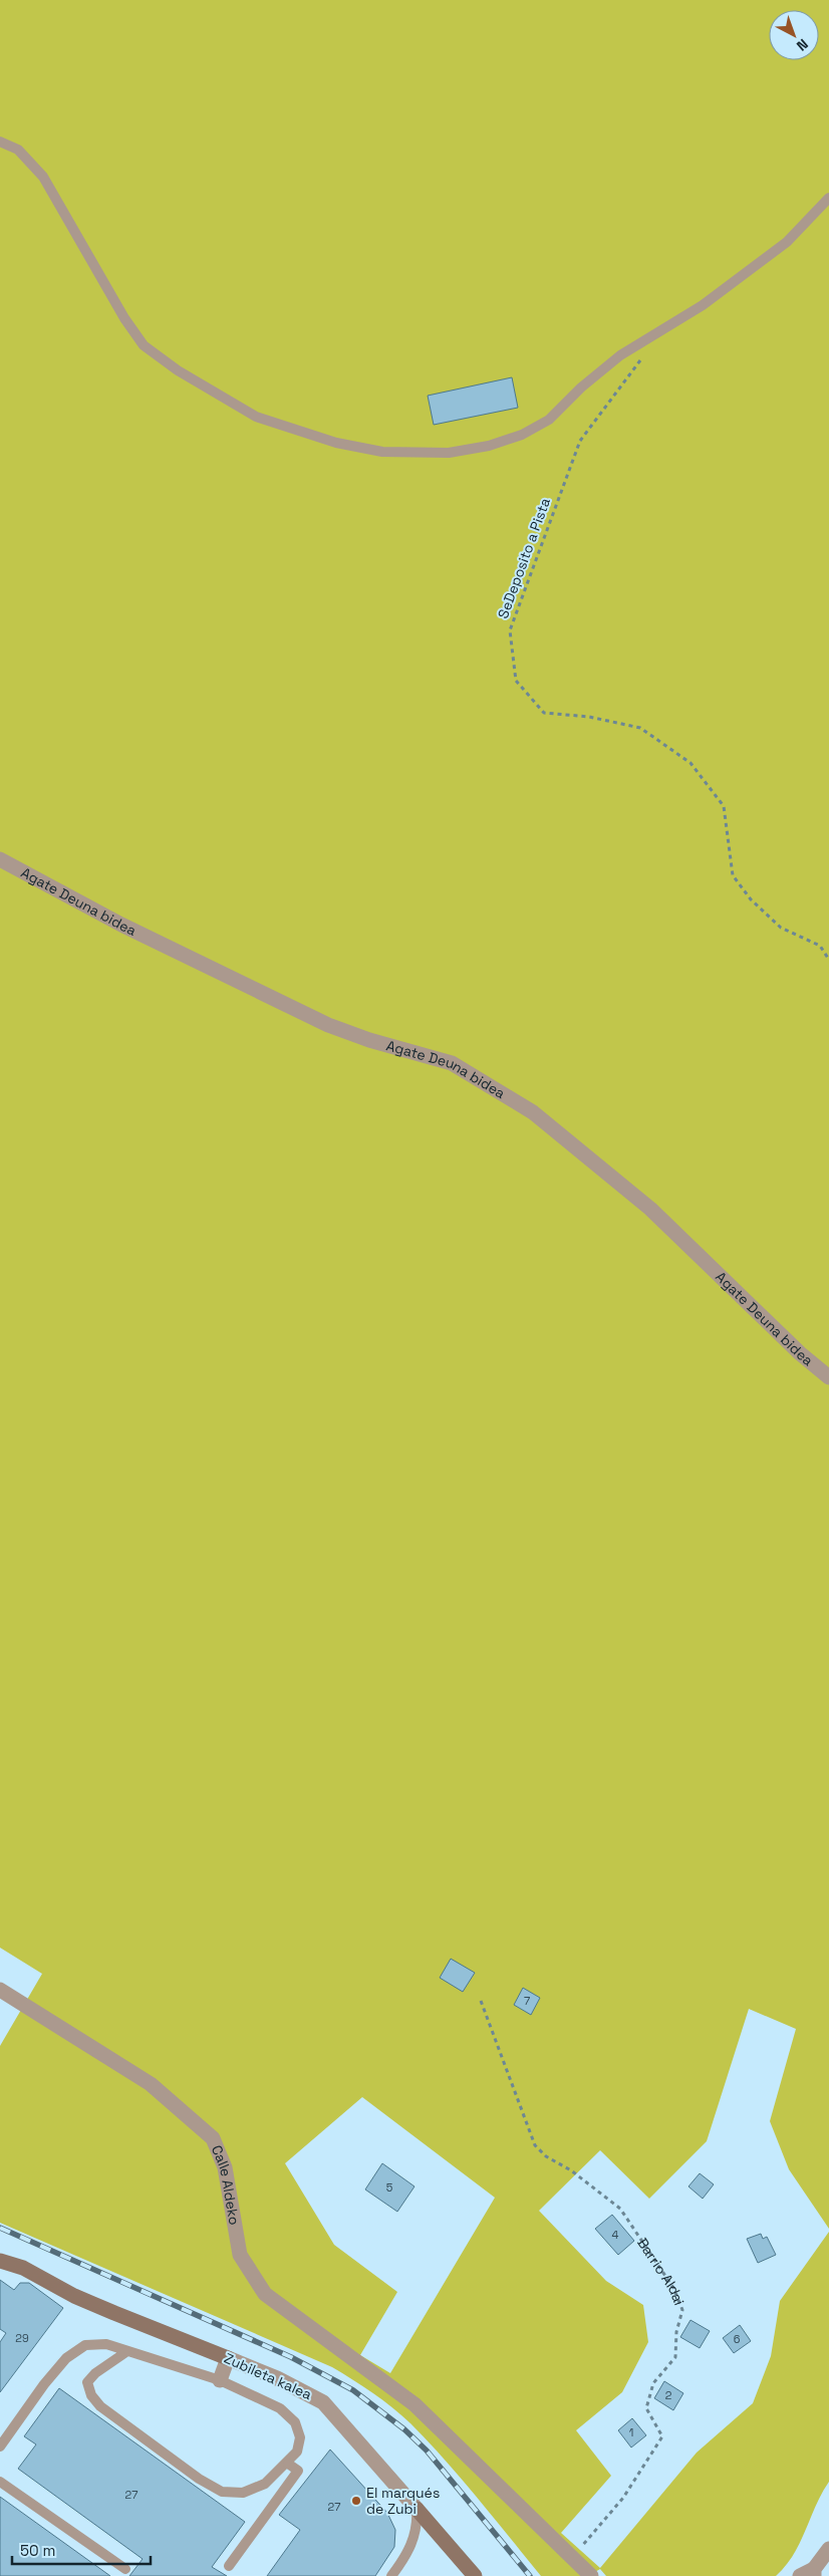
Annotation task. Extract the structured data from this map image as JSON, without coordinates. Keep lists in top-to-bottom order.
{
  "streets": {
    "street": ["Agate Deuna bidea", "Calle Aldeko", "Zubileta kalea"],
    "path": ["SeDeposito a Pista", "Barrio Aldai"]
  },
  "crossings": [
    ["Calle Aldeko", "Barrio Aldai"]
  ],
  "places": ["El marqués de Zubi"],
  "house_numbers": [
    "7",
    "5",
    "4",
    "29",
    "6",
    "2",
    "1",
    "27",
    "27"
  ],
  "scale_bar": "50 m",
  "north": "bottom right"
}
